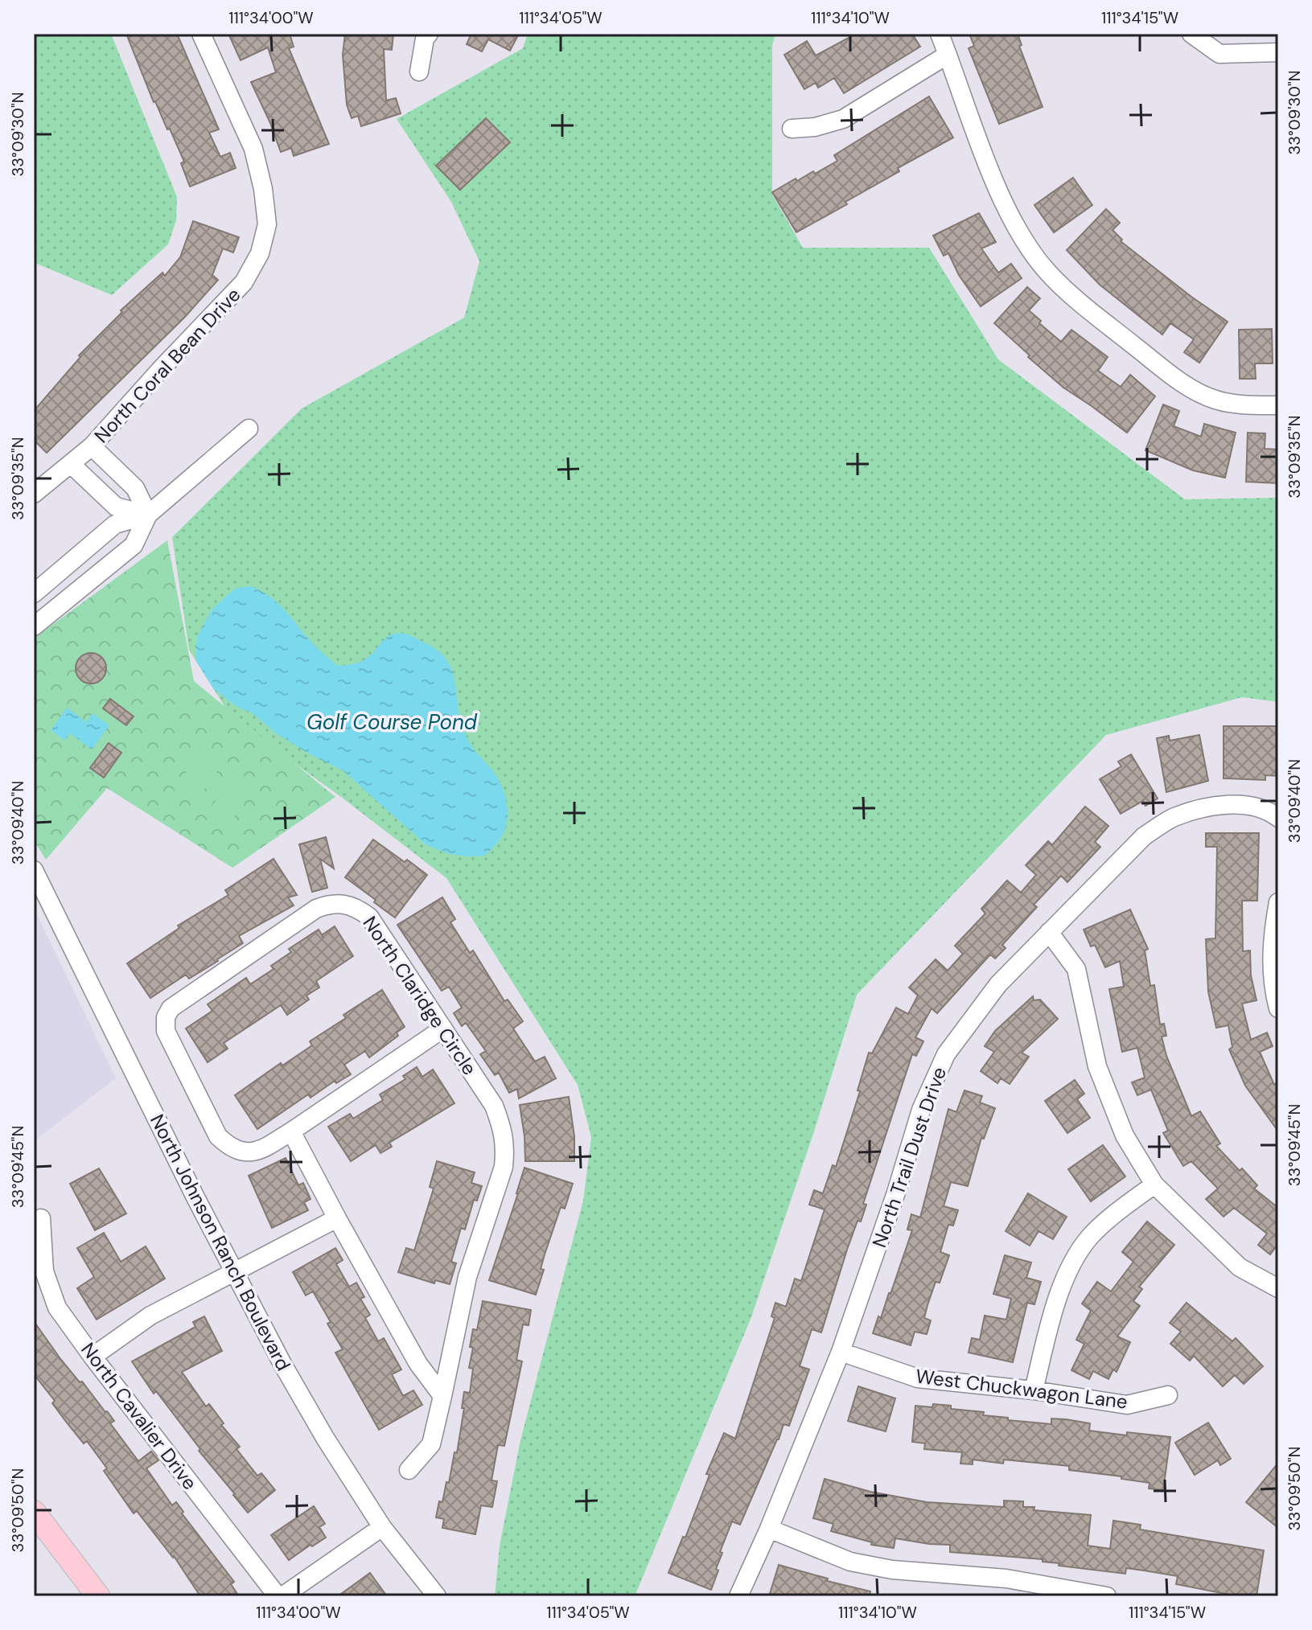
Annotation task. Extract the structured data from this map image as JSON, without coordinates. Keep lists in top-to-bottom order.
{
  "streets": {
    "street": [
      "North Coral Bean Drive",
      "North Claridge Circle",
      "North Trail Dust Drive",
      "North Johnson Ranch Boulevard",
      "West Chuckwagon Lane",
      "North Cavalier Drive"
    ]
  },
  "crossings": [
    ["North Trail Dust Drive", "West Chuckwagon Lane"],
    ["North Johnson Ranch Boulevard", "North Cavalier Drive"]
  ],
  "water": ["Golf Course Pond"],
  "coordinates": [
    "111°34'00\"W",
    "111°34'05\"W",
    "111°34'10\"W",
    "111°34'15\"W",
    "33°09'30\"N",
    "33°09'35\"N",
    "33°09'40\"N",
    "33°09'45\"N",
    "33°09'50\"N"
  ]
}
